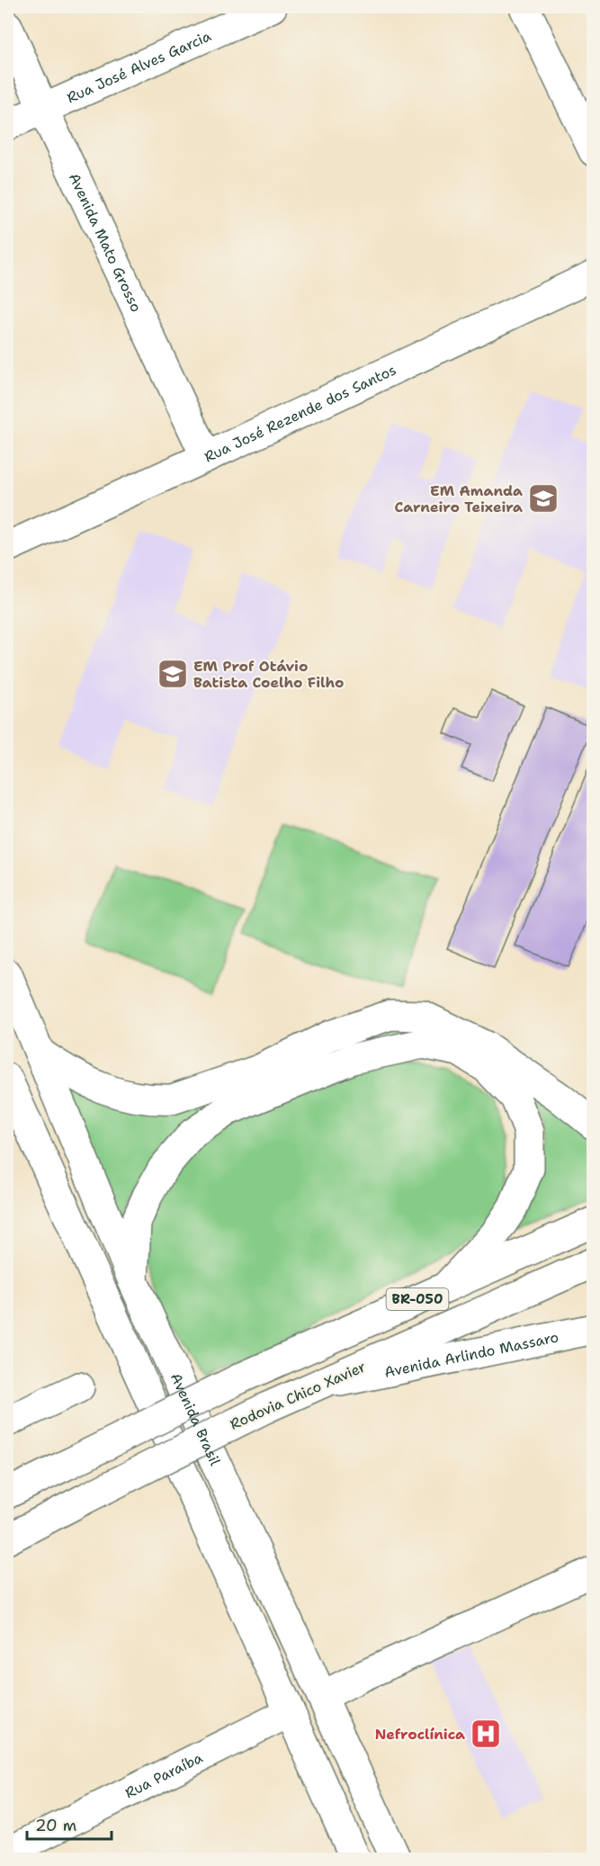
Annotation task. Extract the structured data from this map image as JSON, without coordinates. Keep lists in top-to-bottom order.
{
  "streets": {
    "main road": [
      "Rua José Alves Garcia",
      "Avenida Mato Grosso",
      "Rua José Rezende dos Santos",
      "BR-050",
      "Avenida Arlindo Massaro",
      "Rodovia Chico Xavier",
      "Avenida Brasil",
      "Rua Paraíba"
    ]
  },
  "crossings": [
    ["Rua José Alves Garcia", "Avenida Mato Grosso"],
    ["Avenida Mato Grosso", "Rua José Rezende dos Santos"],
    ["Avenida Arlindo Massaro", "Rodovia Chico Xavier"]
  ],
  "places": {
    "school or university": ["EM Amanda Carneiro Teixeira", "EM Prof Otávio Batista Coelho Filho"],
    "hospital": ["Nefroclínica"]
  },
  "scale_bar": "20 m"
}
